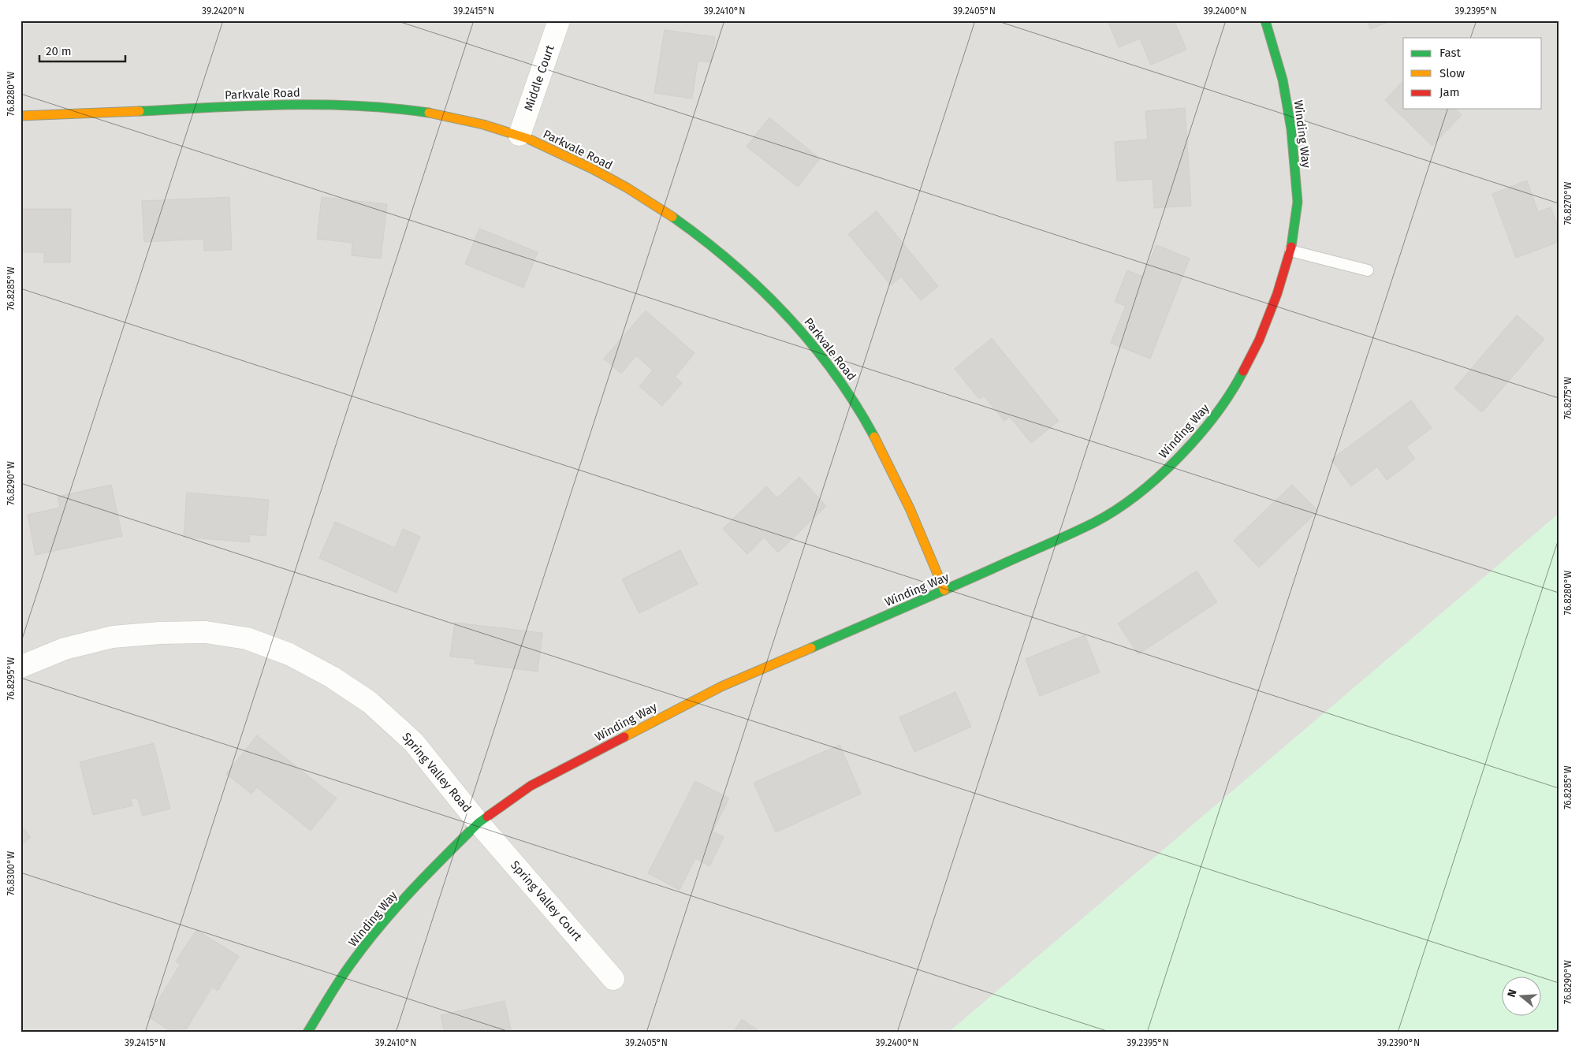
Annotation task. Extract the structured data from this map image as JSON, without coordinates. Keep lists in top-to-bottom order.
{
  "streets": {
    "street": [
      "Middle Court",
      "Parkvale Road",
      "Winding Way",
      "Spring Valley Road",
      "Spring Valley Court"
    ]
  },
  "crossings": [
    ["Middle Court", "Parkvale Road"],
    ["Parkvale Road", "Winding Way"],
    ["Winding Way", "Spring Valley Road"],
    ["Winding Way", "Spring Valley Court"],
    ["Spring Valley Road", "Spring Valley Court"]
  ],
  "legend": ["Fast", "Slow", "Jam"],
  "scale_bar": "20 m",
  "north": "left",
  "coordinates": [
    "39.2420°N",
    "39.2415°N",
    "39.2410°N",
    "39.2405°N",
    "39.2400°N",
    "39.2395°N",
    "76.8280°W",
    "76.8270°W",
    "76.8285°W",
    "76.8275°W",
    "76.8290°W",
    "76.8295°W",
    "76.8300°W",
    "39.2390°N"
  ]
}
